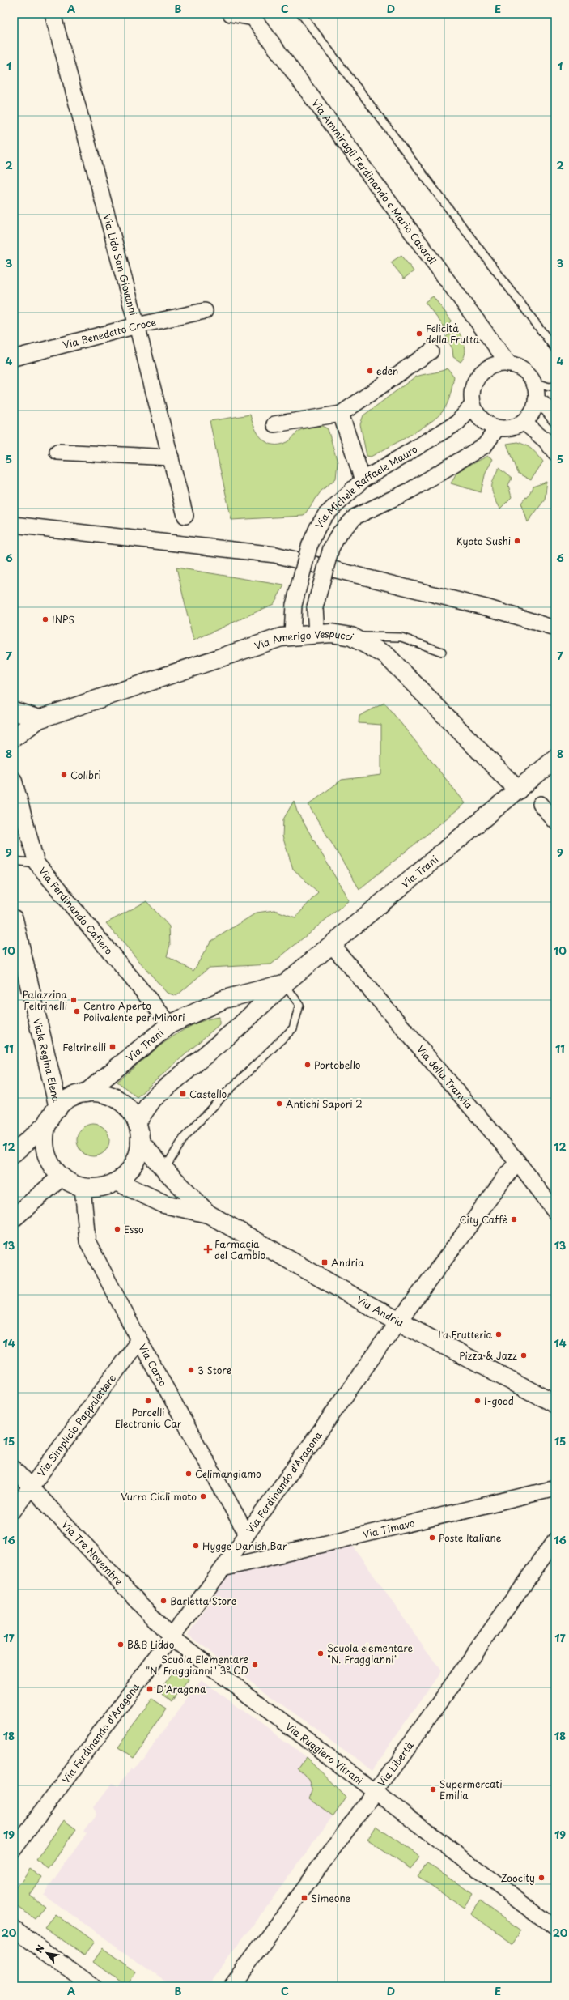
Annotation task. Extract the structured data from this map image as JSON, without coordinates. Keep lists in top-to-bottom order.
{
  "streets": {
    "main road": [
      "Via Amerigo Vespucci",
      "Via Trani",
      "Viale Regina Elena",
      "Via Andria"
    ],
    "street": [
      "Via Ammiragli Ferdinando e Mario Casardi",
      "Via Lido San Giovanni",
      "Via Benedetto Croce",
      "Via Michele Raffaele Mauro",
      "Via Ferdinando Cafiero",
      "Via della Tranvia",
      "Via Carso",
      "Via Simplicio Pappalettere",
      "Via Ferdinando d'Aragona",
      "Via Timavo",
      "Via Tre Novembre",
      "Via Ruggiero Vitrani",
      "Via Libertà"
    ]
  },
  "crossings": [
    ["Via Ammiragli Ferdinando e Mario Casardi", "Via Michele Raffaele Mauro"],
    ["Via Lido San Giovanni", "Via Benedetto Croce"],
    ["Via Michele Raffaele Mauro", "Via Amerigo Vespucci"],
    ["Via Amerigo Vespucci", "Via Trani"],
    ["Via Trani", "Via Ferdinando Cafiero"],
    ["Via Trani", "Viale Regina Elena"],
    ["Via Trani", "Via della Tranvia"],
    ["Via Trani", "Via Andria"],
    ["Via Trani", "Via Carso"],
    ["Viale Regina Elena", "Via Andria"],
    ["Viale Regina Elena", "Via Carso"],
    ["Via della Tranvia", "Via Ferdinando d'Aragona"],
    ["Via Andria", "Via Carso"],
    ["Via Andria", "Via Ferdinando d'Aragona"],
    ["Via Carso", "Via Simplicio Pappalettere"],
    ["Via Carso", "Via Ferdinando d'Aragona"],
    ["Via Simplicio Pappalettere", "Via Tre Novembre"],
    ["Via Ferdinando d'Aragona", "Via Timavo"],
    ["Via Ferdinando d'Aragona", "Via Tre Novembre"],
    ["Via Ferdinando d'Aragona", "Via Ruggiero Vitrani"],
    ["Via Tre Novembre", "Via Ruggiero Vitrani"],
    ["Via Ruggiero Vitrani", "Via Libertà"]
  ],
  "places": {
    "other": [
      "Felicità della Frutta",
      "eden",
      "Kyoto Sushi",
      "INPS",
      "Colibrì",
      "Palazzina Feltrinelli",
      "Centro Aperto Polivalente per Minori",
      "Portobello",
      "Antichi Sapori 2",
      "City Caffè",
      "Esso",
      "La Frutteria",
      "Pizza & Jazz",
      "3 Store",
      "Porcelli Electronic Car",
      "I-good",
      "Celimangiamo",
      "Vurro Cicli moto",
      "Poste Italiane",
      "Hygge Danish Bar",
      "Barletta Store",
      "B&B Liddo",
      "Scuola elementare \"N. Fraggianni\"",
      "Scuola Elementare \"N. Fraggianni\" 3° CD",
      "Supermercati Emilia",
      "Zoocity"
    ],
    "transit": [
      "Feltrinelli",
      "Castello",
      "Andria",
      "D'Aragona",
      "Simeone"
    ],
    "health": ["Farmacia del Cambio"]
  },
  "north": "top left",
  "grid": {
    "columns": [
      "A",
      "B",
      "C",
      "D",
      "E"
    ],
    "rows": [
      "1",
      "2",
      "3",
      "4",
      "5",
      "6",
      "7",
      "8",
      "9",
      "10",
      "11",
      "12",
      "13",
      "14",
      "15",
      "16",
      "17",
      "18",
      "19",
      "20"
    ]
  }
}
